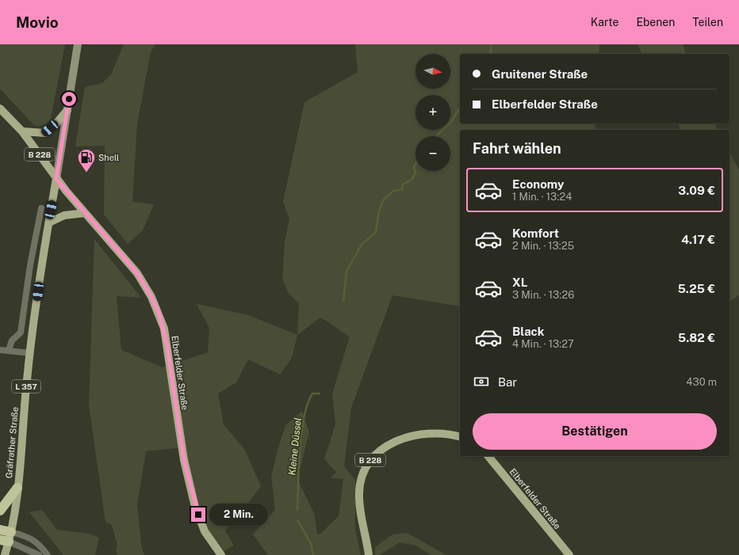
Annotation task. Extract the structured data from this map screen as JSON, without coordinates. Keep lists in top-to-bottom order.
{
  "streets": {
    "main road": [
      "B 228",
      "Elberfelder Straße",
      "L 357",
      "Gräfrather Straße"
    ]
  },
  "crossings": [
    ["Elberfelder Straße", "L 357"],
    ["Elberfelder Straße", "Gräfrather Straße"],
    ["L 357", "Gräfrather Straße"]
  ],
  "water": ["Kleine Düssel"],
  "places": {
    "fuel station": ["Shell"]
  },
  "north": "right",
  "page": {
    "header": "Movio",
    "nav": ["Karte", "Ebenen", "Teilen"],
    "map_buttons": ["+", "−"],
    "banner": ["Gruitener Straße", "Elberfelder Straße"],
    "heading": "Fahrt wählen",
    "list": [
      {
        "name": "Economy",
        "note": "1 Min. · 13:24",
        "value": "3.09 €"
      },
      {
        "name": "Komfort",
        "note": "2 Min. · 13:25",
        "value": "4.17 €"
      },
      {
        "name": "XL",
        "note": "3 Min. · 13:26",
        "value": "5.25 €"
      },
      {
        "name": "Black",
        "note": "4 Min. · 13:27",
        "value": "5.82 €"
      }
    ],
    "pay": ["Bar", "430 m"],
    "buttons": "Bestätigen",
    "bubble": "2 Min."
  }
}
